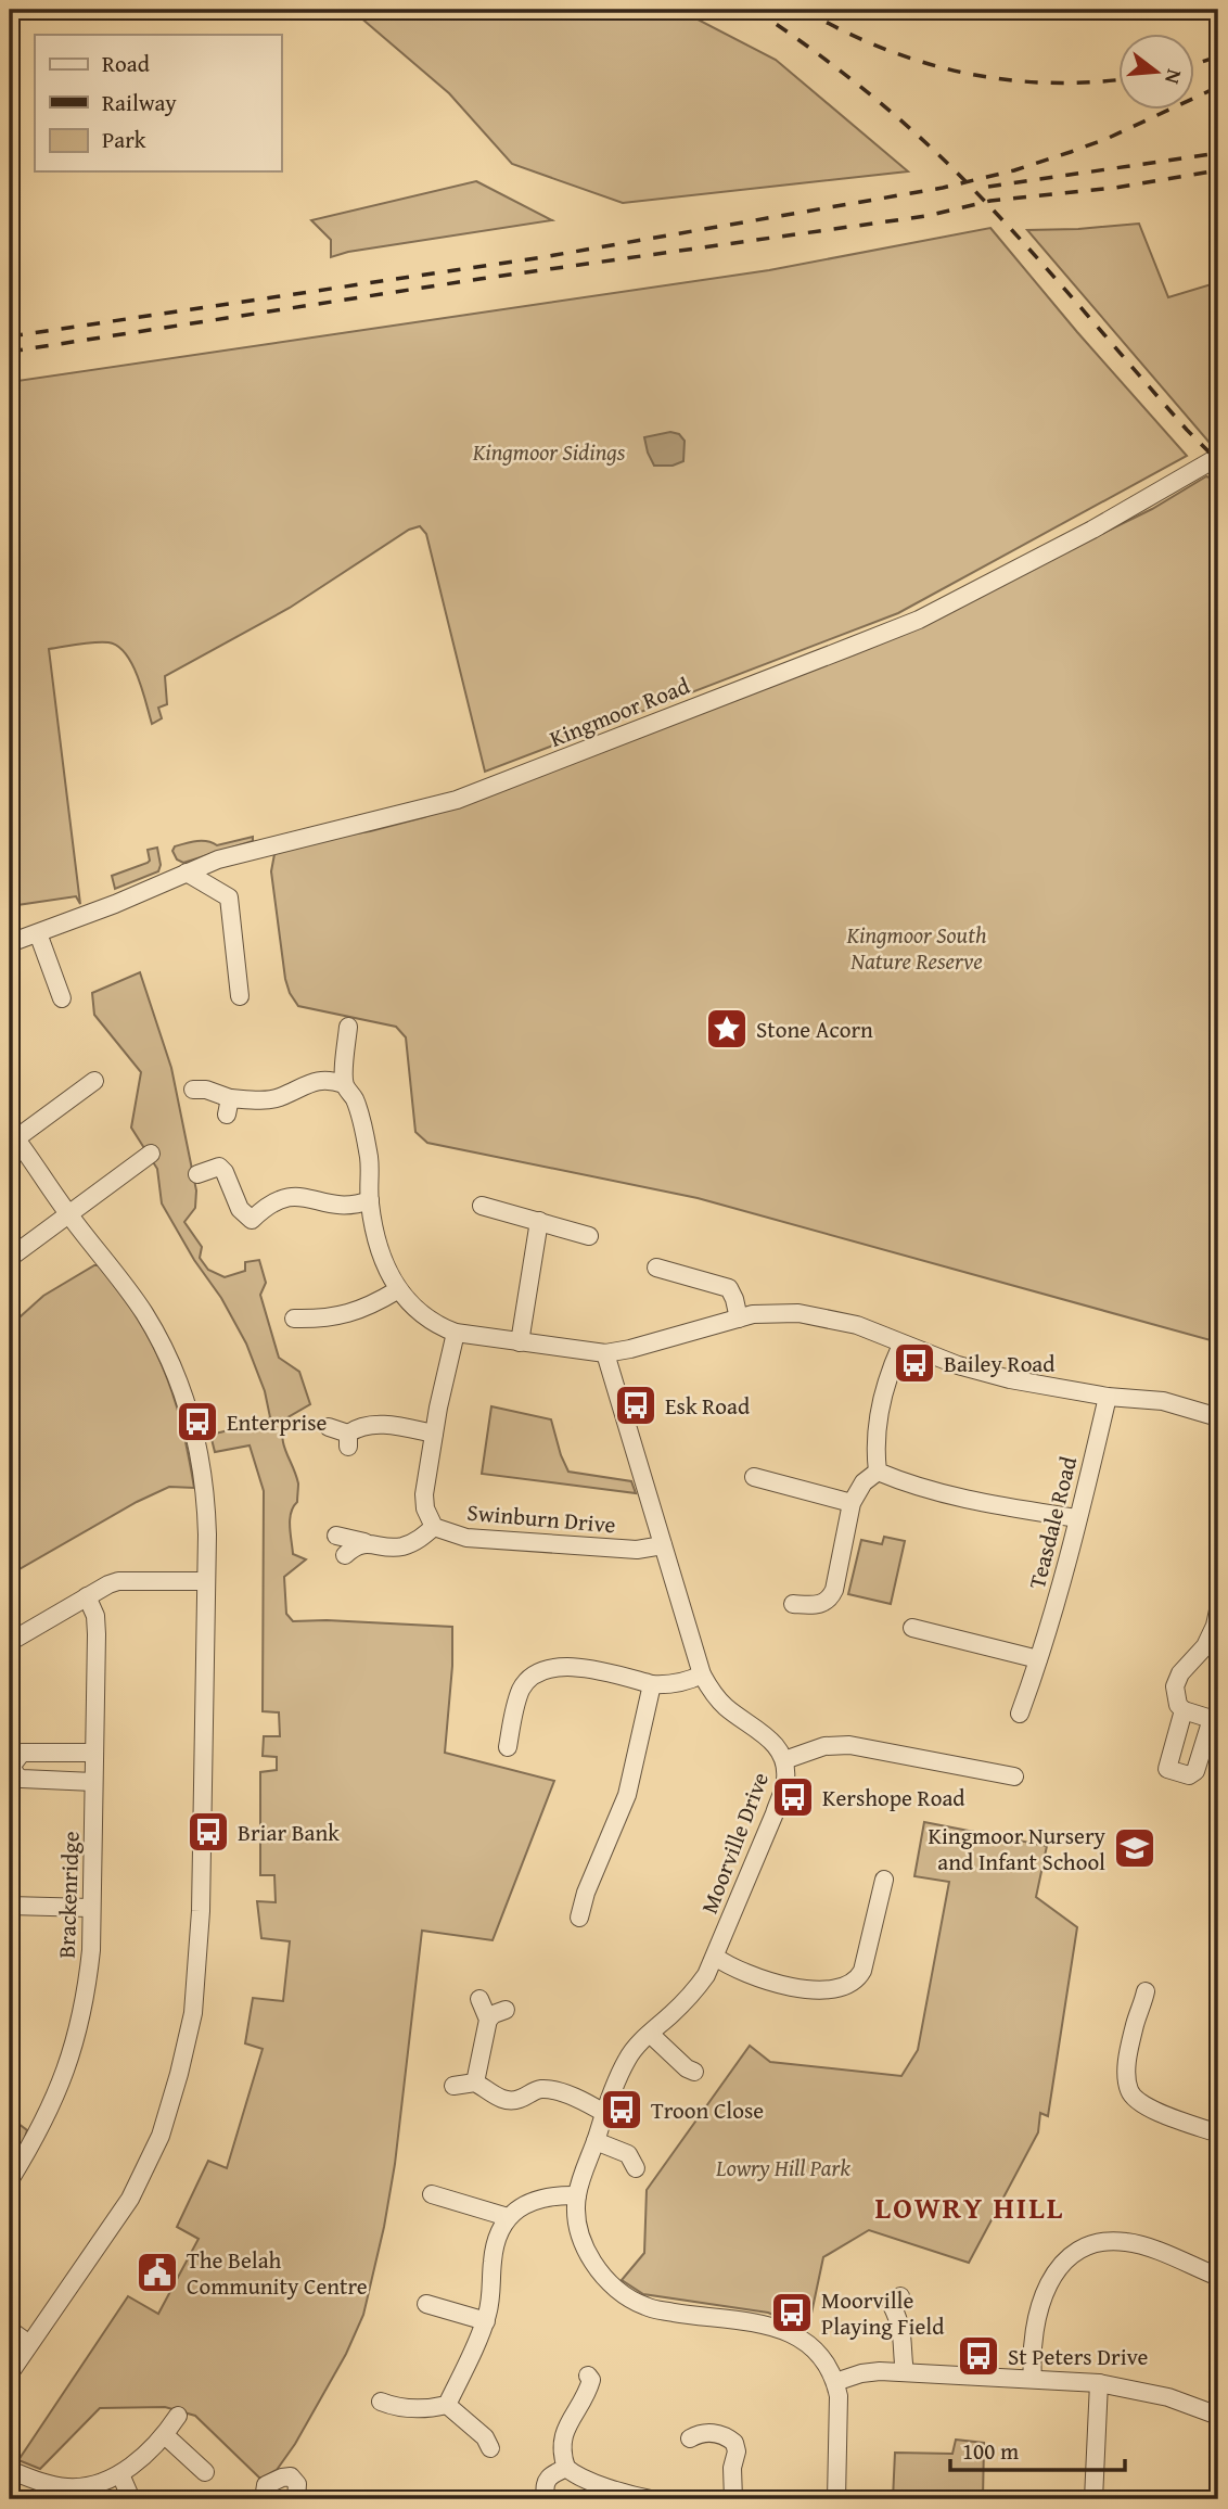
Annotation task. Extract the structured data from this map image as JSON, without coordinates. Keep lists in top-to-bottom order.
{
  "streets": {
    "street": [
      "Kingmoor Road",
      "Swinburn Drive",
      "Teasdale Road",
      "Moorville Drive",
      "Brackenridge"
    ]
  },
  "crossings": [
    ["Swinburn Drive", "Moorville Drive"]
  ],
  "districts": ["LOWRY HILL"],
  "parks": ["Kingmoor Sidings", "Kingmoor South Nature Reserve", "Lowry Hill Park"],
  "places": {
    "place": ["Stone Acorn"],
    "bus stop": [
      "Bailey Road",
      "Esk Road",
      "Enterprise",
      "Kershope Road",
      "Briar Bank",
      "Troon Close",
      "Moorville Playing Field",
      "St Peters Drive"
    ],
    "school or university": ["Kingmoor Nursery and Infant School"],
    "public building": ["The Belah Community Centre"]
  },
  "legend": ["Road", "Railway", "Park"],
  "scale_bar": "100 m",
  "north": "right"
}
